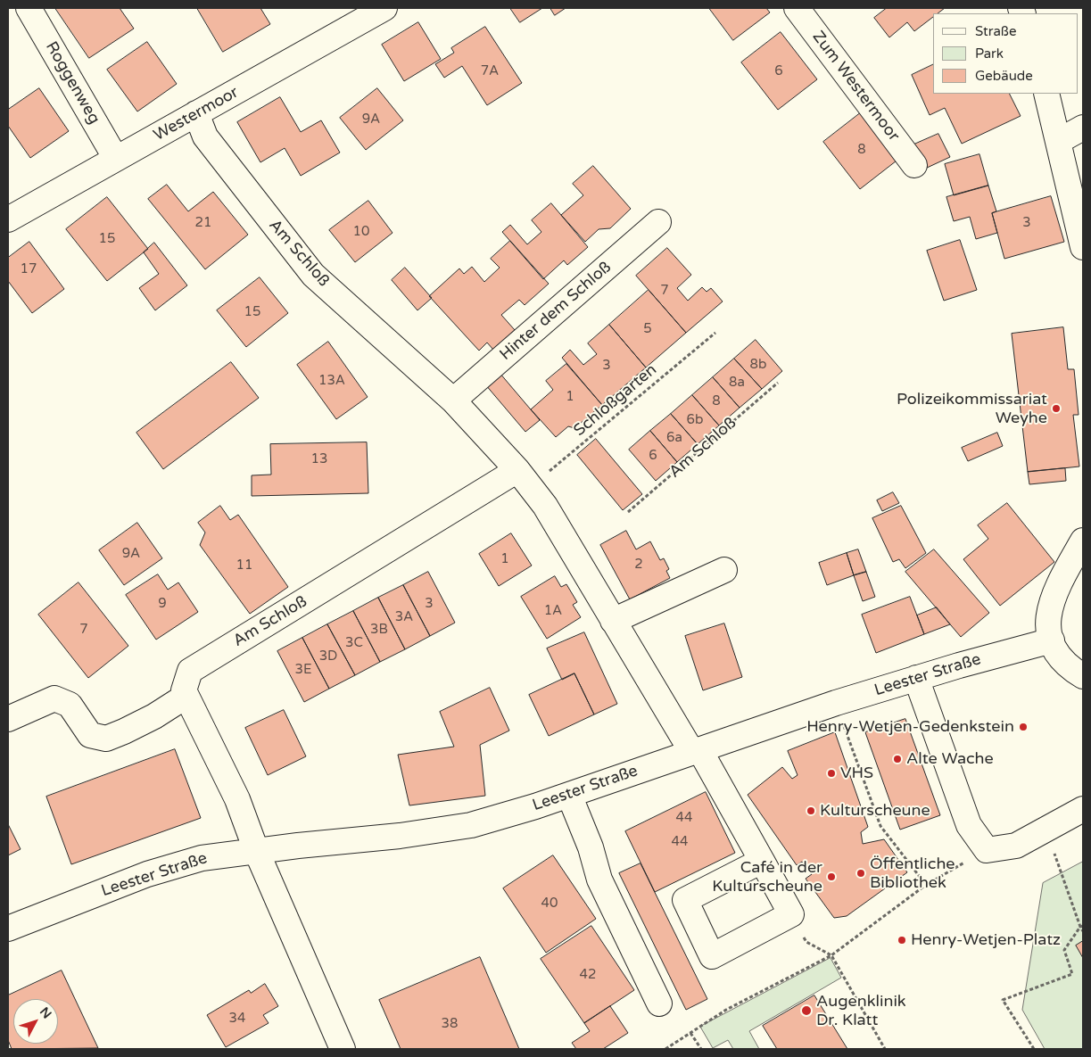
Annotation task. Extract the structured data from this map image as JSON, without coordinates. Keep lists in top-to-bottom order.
{
  "streets": {
    "street": [
      "Roggenweg",
      "Zum Westermoor",
      "Westermoor",
      "Am Schloß",
      "Hinter dem Schloß",
      "Leester Straße"
    ],
    "path": ["Schloßgarten"]
  },
  "crossings": [
    ["Roggenweg", "Westermoor"],
    ["Westermoor", "Am Schloß"],
    ["Am Schloß", "Hinter dem Schloß"],
    ["Am Schloß", "Schloßgarten"],
    ["Am Schloß", "Leester Straße"]
  ],
  "places": [
    "Polizeikommissariat Weyhe",
    "Henry-Wetjen-Gedenkstein",
    "Alte Wache",
    "VHS",
    "Kulturscheune",
    "Öffentliche Bibliothek",
    "Café in der Kulturscheune",
    "Henry-Wetjen-Platz",
    "Augenklinik Dr. Klatt"
  ],
  "house_numbers": [
    "7A",
    "6",
    "9A",
    "8",
    "21",
    "3",
    "10",
    "15",
    "17",
    "7",
    "15",
    "5",
    "8b",
    "3",
    "13A",
    "8a",
    "1",
    "8",
    "6b",
    "6a",
    "6",
    "13",
    "9A",
    "1",
    "2",
    "11",
    "9",
    "3",
    "1A",
    "3A",
    "7",
    "3B",
    "3C",
    "3D",
    "3E",
    "44",
    "44",
    "40",
    "42",
    "34",
    "38"
  ],
  "legend": ["Straße", "Park", "Gebäude"],
  "north": "top right"
}
